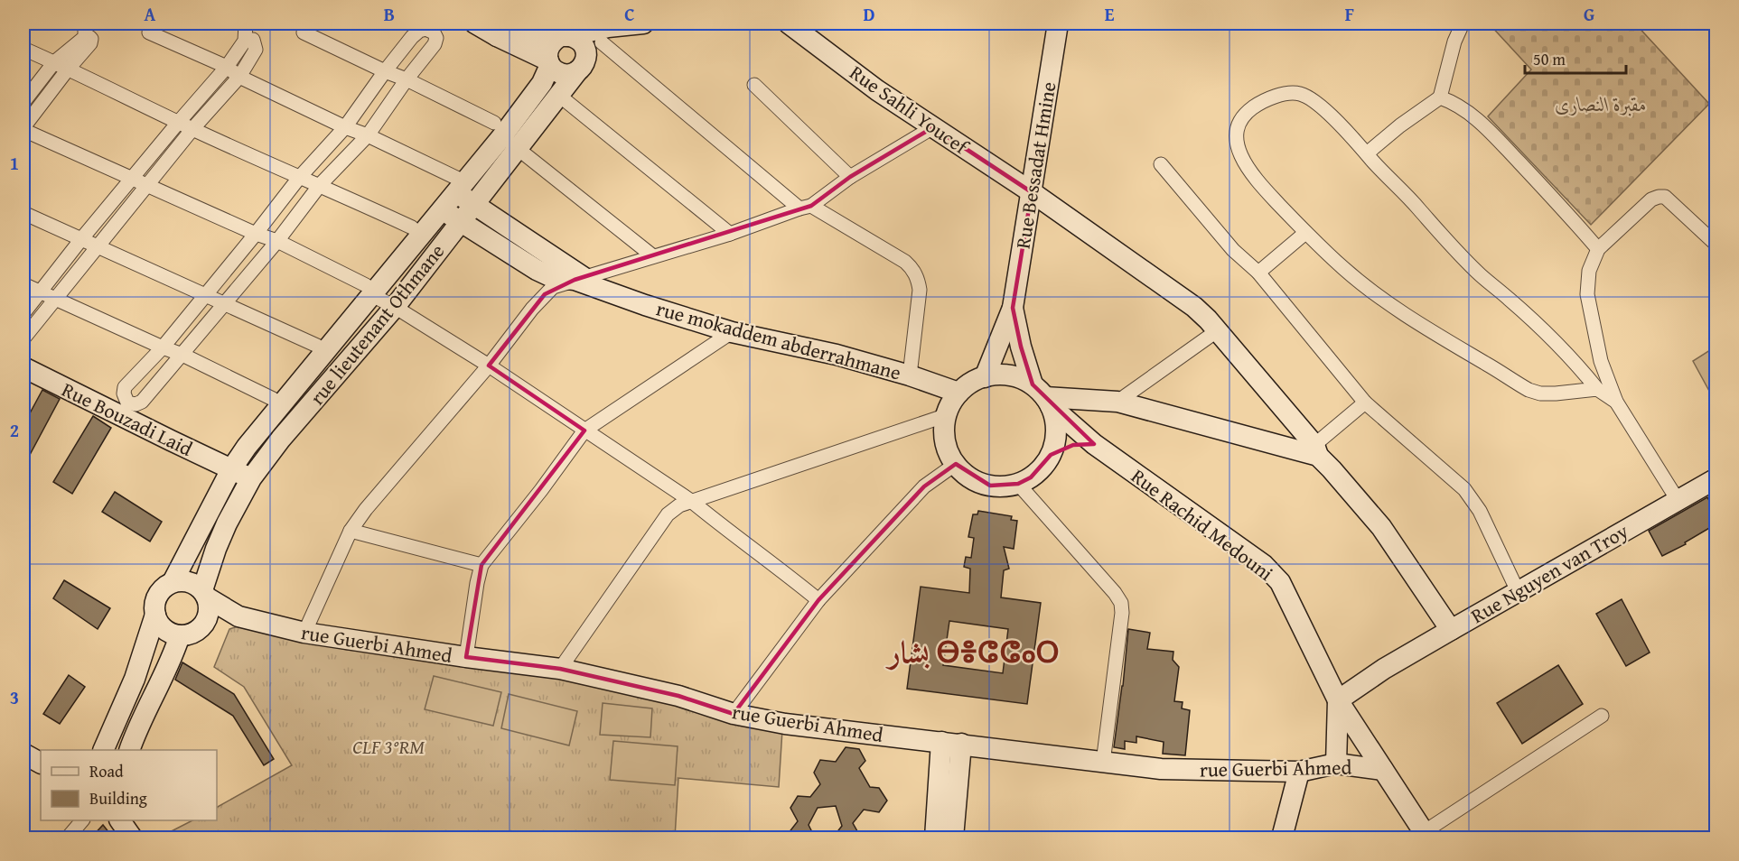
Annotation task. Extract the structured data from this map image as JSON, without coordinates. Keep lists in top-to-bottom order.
{
  "streets": {
    "main road": [
      "Rue Sahli Youcef",
      "Rue Bessadat Hmine",
      "rue lieutenant Othmane",
      "rue mokaddem abderrahmane",
      "Rue Bouzadi Laid",
      "Rue Rachid Medouni",
      "Rue Nguyen van Troy",
      "rue Guerbi Ahmed"
    ]
  },
  "crossings": [
    ["Rue Sahli Youcef", "Rue Bessadat Hmine"],
    ["Rue Sahli Youcef", "Rue Nguyen van Troy"],
    ["Rue Bessadat Hmine", "rue mokaddem abderrahmane"],
    ["Rue Bessadat Hmine", "Rue Rachid Medouni"],
    ["rue lieutenant Othmane", "rue mokaddem abderrahmane"],
    ["rue lieutenant Othmane", "Rue Bouzadi Laid"],
    ["rue mokaddem abderrahmane", "Rue Rachid Medouni"],
    ["Rue Rachid Medouni", "Rue Nguyen van Troy"],
    ["Rue Rachid Medouni", "rue Guerbi Ahmed"]
  ],
  "districts": ["بشار ⴱⴻⵛⵛⴰⵔ"],
  "parks": ["مقبرة النصارى", "CLF 3°RM"],
  "legend": ["Road", "Building"],
  "scale_bar": "50 m",
  "grid": {
    "columns": [
      "A",
      "B",
      "C",
      "D",
      "E",
      "F",
      "G"
    ],
    "rows": ["1", "2", "3"]
  }
}
